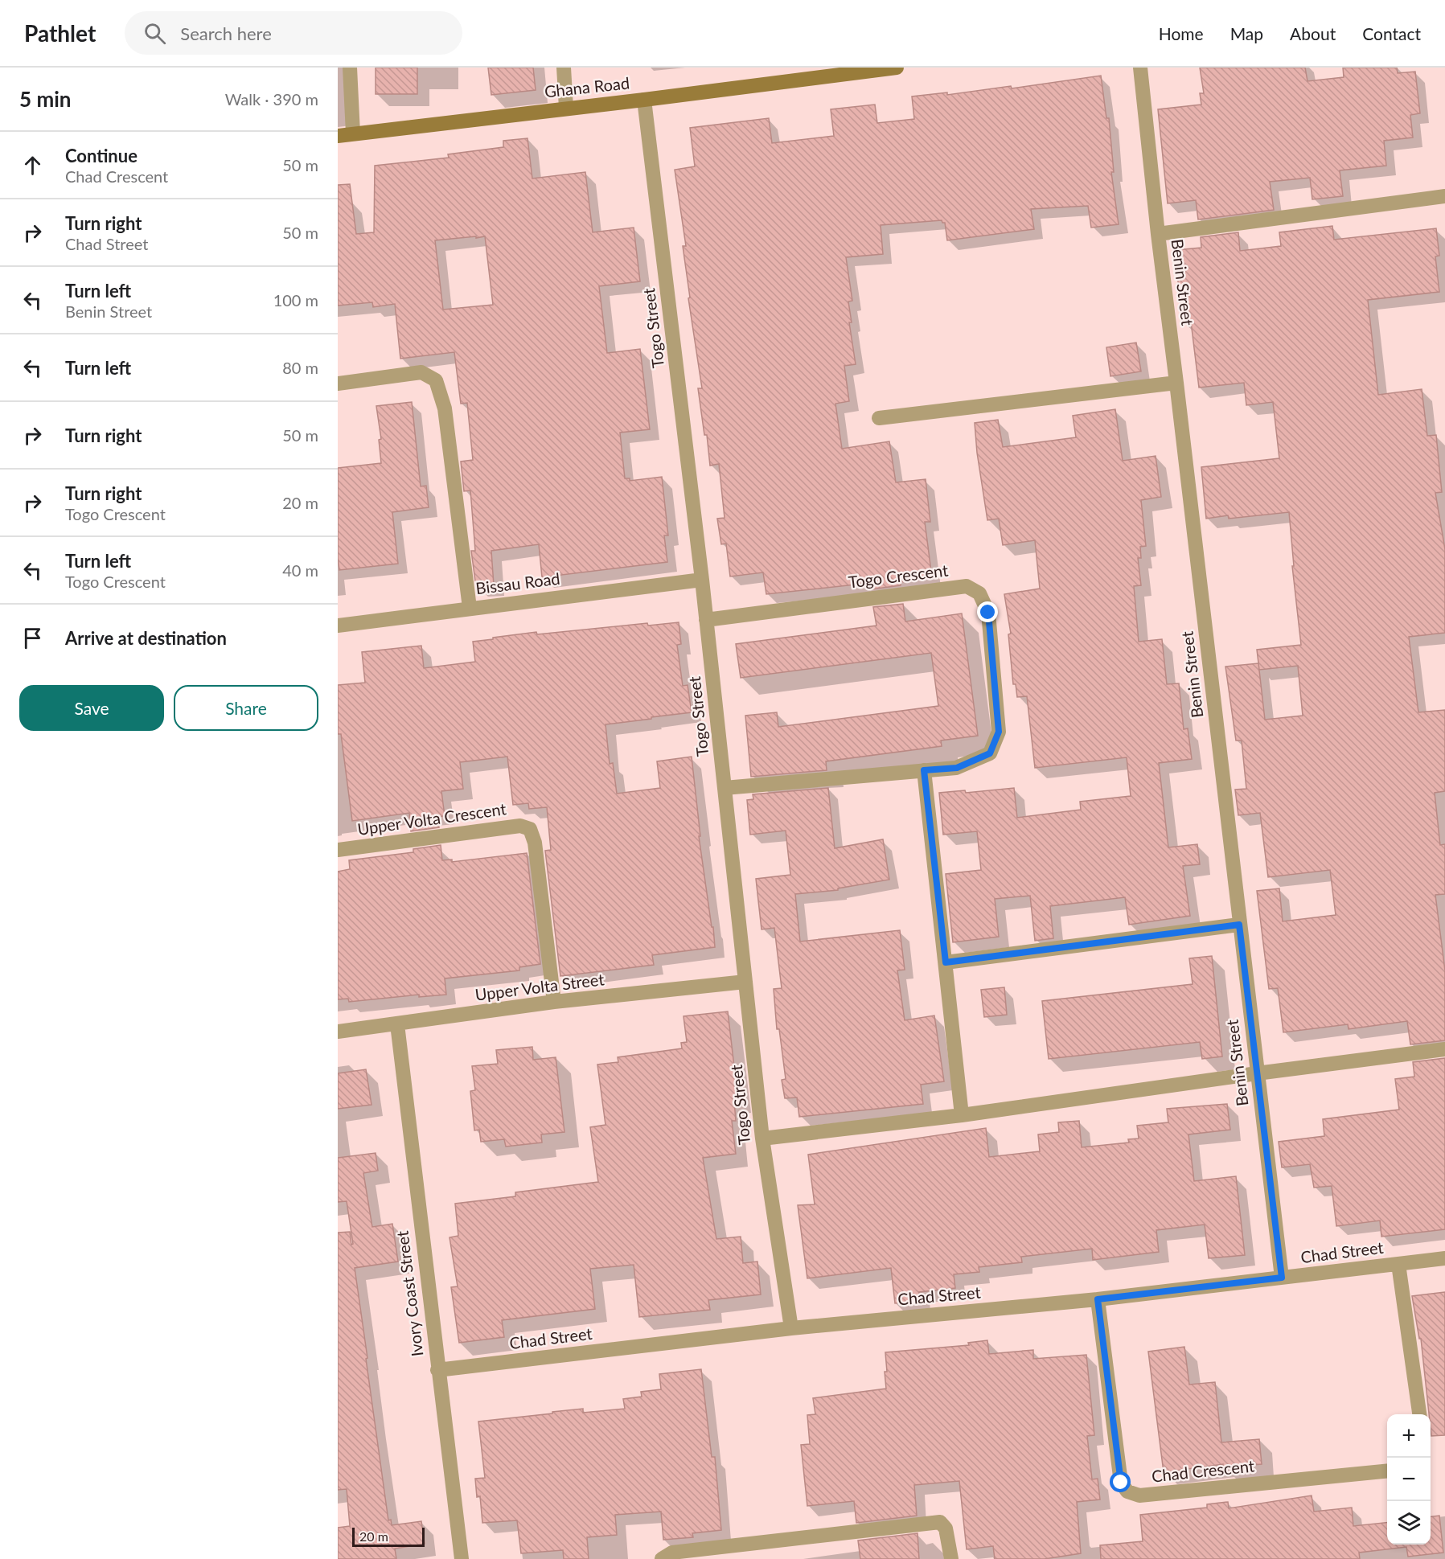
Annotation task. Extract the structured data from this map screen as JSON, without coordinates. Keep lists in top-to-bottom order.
{
  "streets": {
    "street": [
      "Ghana Road",
      "Benin Street",
      "Togo Street",
      "Togo Crescent",
      "Bissau Road",
      "Upper Volta Crescent",
      "Upper Volta Street",
      "Chad Street",
      "Ivory Coast Street",
      "Chad Crescent"
    ]
  },
  "crossings": [
    ["Ghana Road", "Togo Street"],
    ["Benin Street", "Chad Street"],
    ["Togo Street", "Togo Crescent"],
    ["Togo Street", "Bissau Road"],
    ["Togo Street", "Upper Volta Street"],
    ["Togo Street", "Chad Street"],
    ["Upper Volta Crescent", "Upper Volta Street"],
    ["Upper Volta Street", "Ivory Coast Street"],
    ["Chad Street", "Ivory Coast Street"],
    ["Chad Street", "Chad Crescent"]
  ],
  "scale_bar": "20 m",
  "page": {
    "header": "Pathlet",
    "search": "Search here",
    "nav": [
      "Home",
      "Map",
      "About",
      "Contact"
    ],
    "heading": ["5 min", "Walk · 390 m"],
    "list": [
      ["Continue", "Chad Crescent", "50 m"],
      ["Turn right", "Chad Street", "50 m"],
      ["Turn left", "Benin Street", "100 m"],
      ["Turn left", "80 m"],
      ["Turn right", "50 m"],
      ["Turn right", "Togo Crescent", "20 m"],
      ["Turn left", "Togo Crescent", "40 m"],
      "Arrive at destination"
    ],
    "buttons": ["Save", "Share"],
    "map_buttons": ["+", "−"],
    "scale": "20 m"
  }
}
